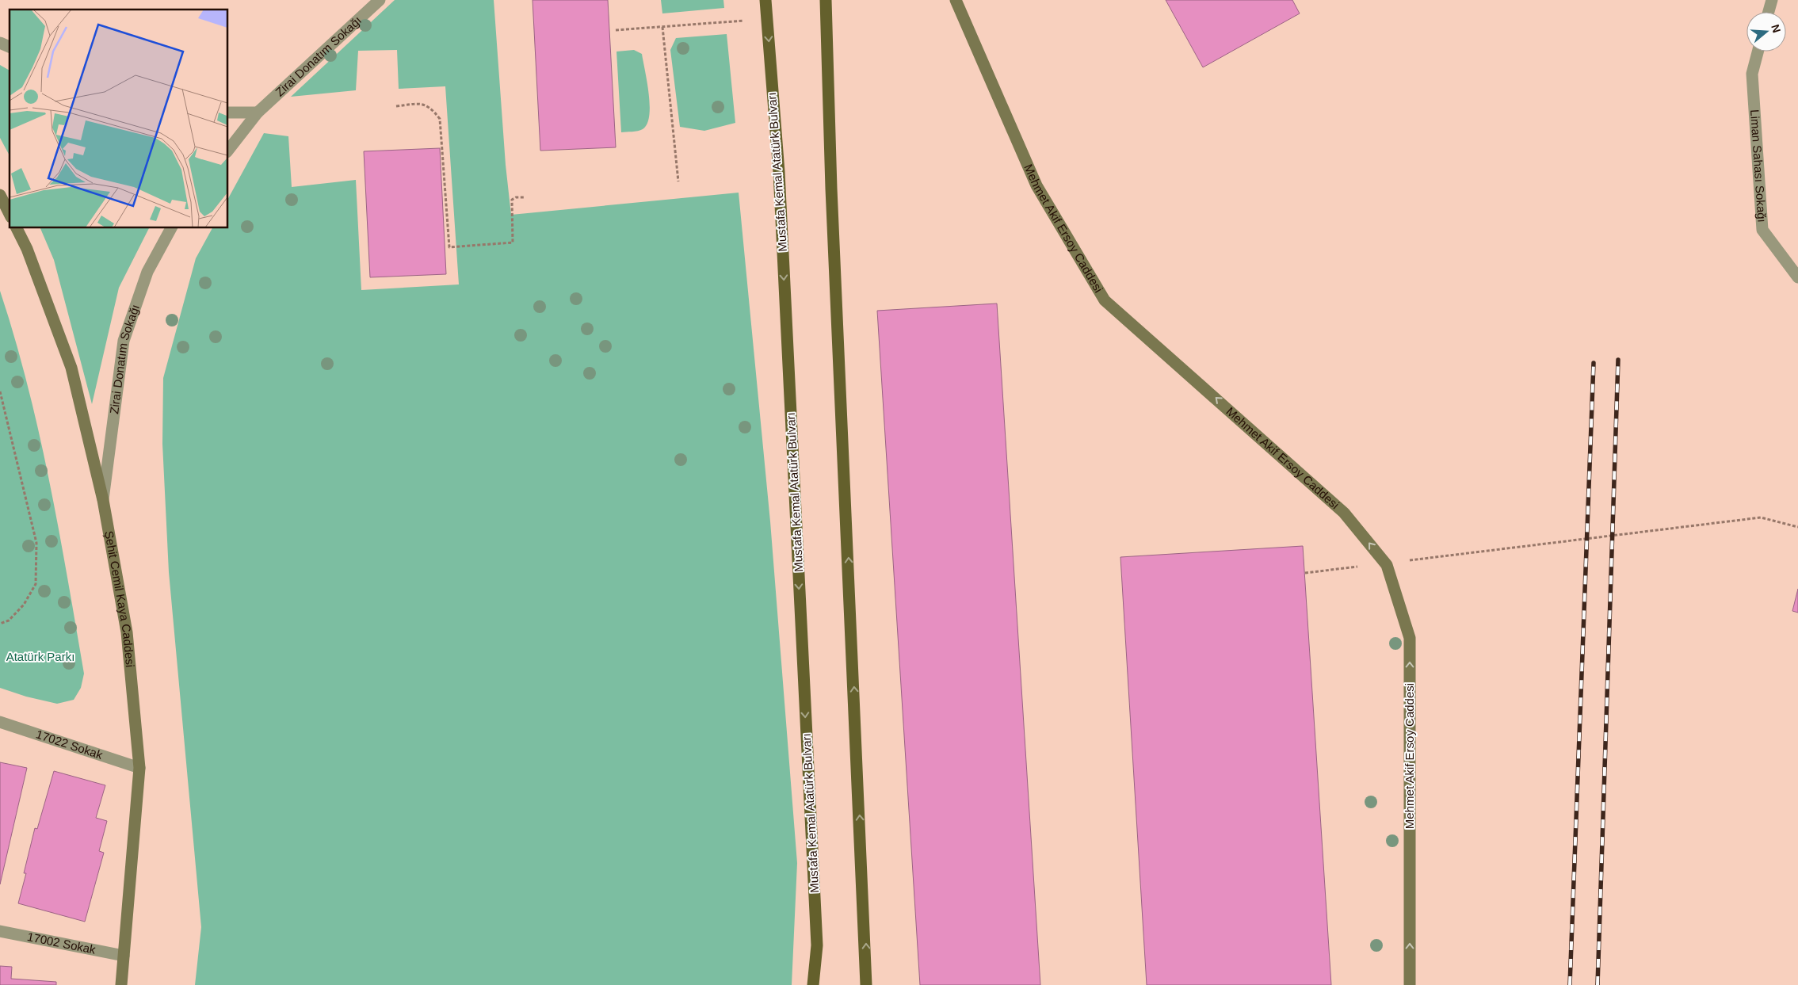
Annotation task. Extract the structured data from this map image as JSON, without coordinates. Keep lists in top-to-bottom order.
{
  "streets": {
    "main road": ["Mustafa Kemal Atatürk Bulvarı", "Mehmet Akif Ersoy Caddesi", "Şehit Cemil Kaya Caddesi"],
    "street": [
      "Zirai Donatım Sokağı",
      "Liman Sahası Sokağı",
      "17022 Sokak",
      "17002 Sokak"
    ]
  },
  "crossings": [
    ["Zirai Donatım Sokağı", "Şehit Cemil Kaya Caddesi"],
    ["Şehit Cemil Kaya Caddesi", "17022 Sokak"],
    ["Şehit Cemil Kaya Caddesi", "17002 Sokak"]
  ],
  "one_way": ["Mehmet Akif Ersoy Caddesi"],
  "parks": ["Atatürk Parkı"],
  "north": "right"
}
